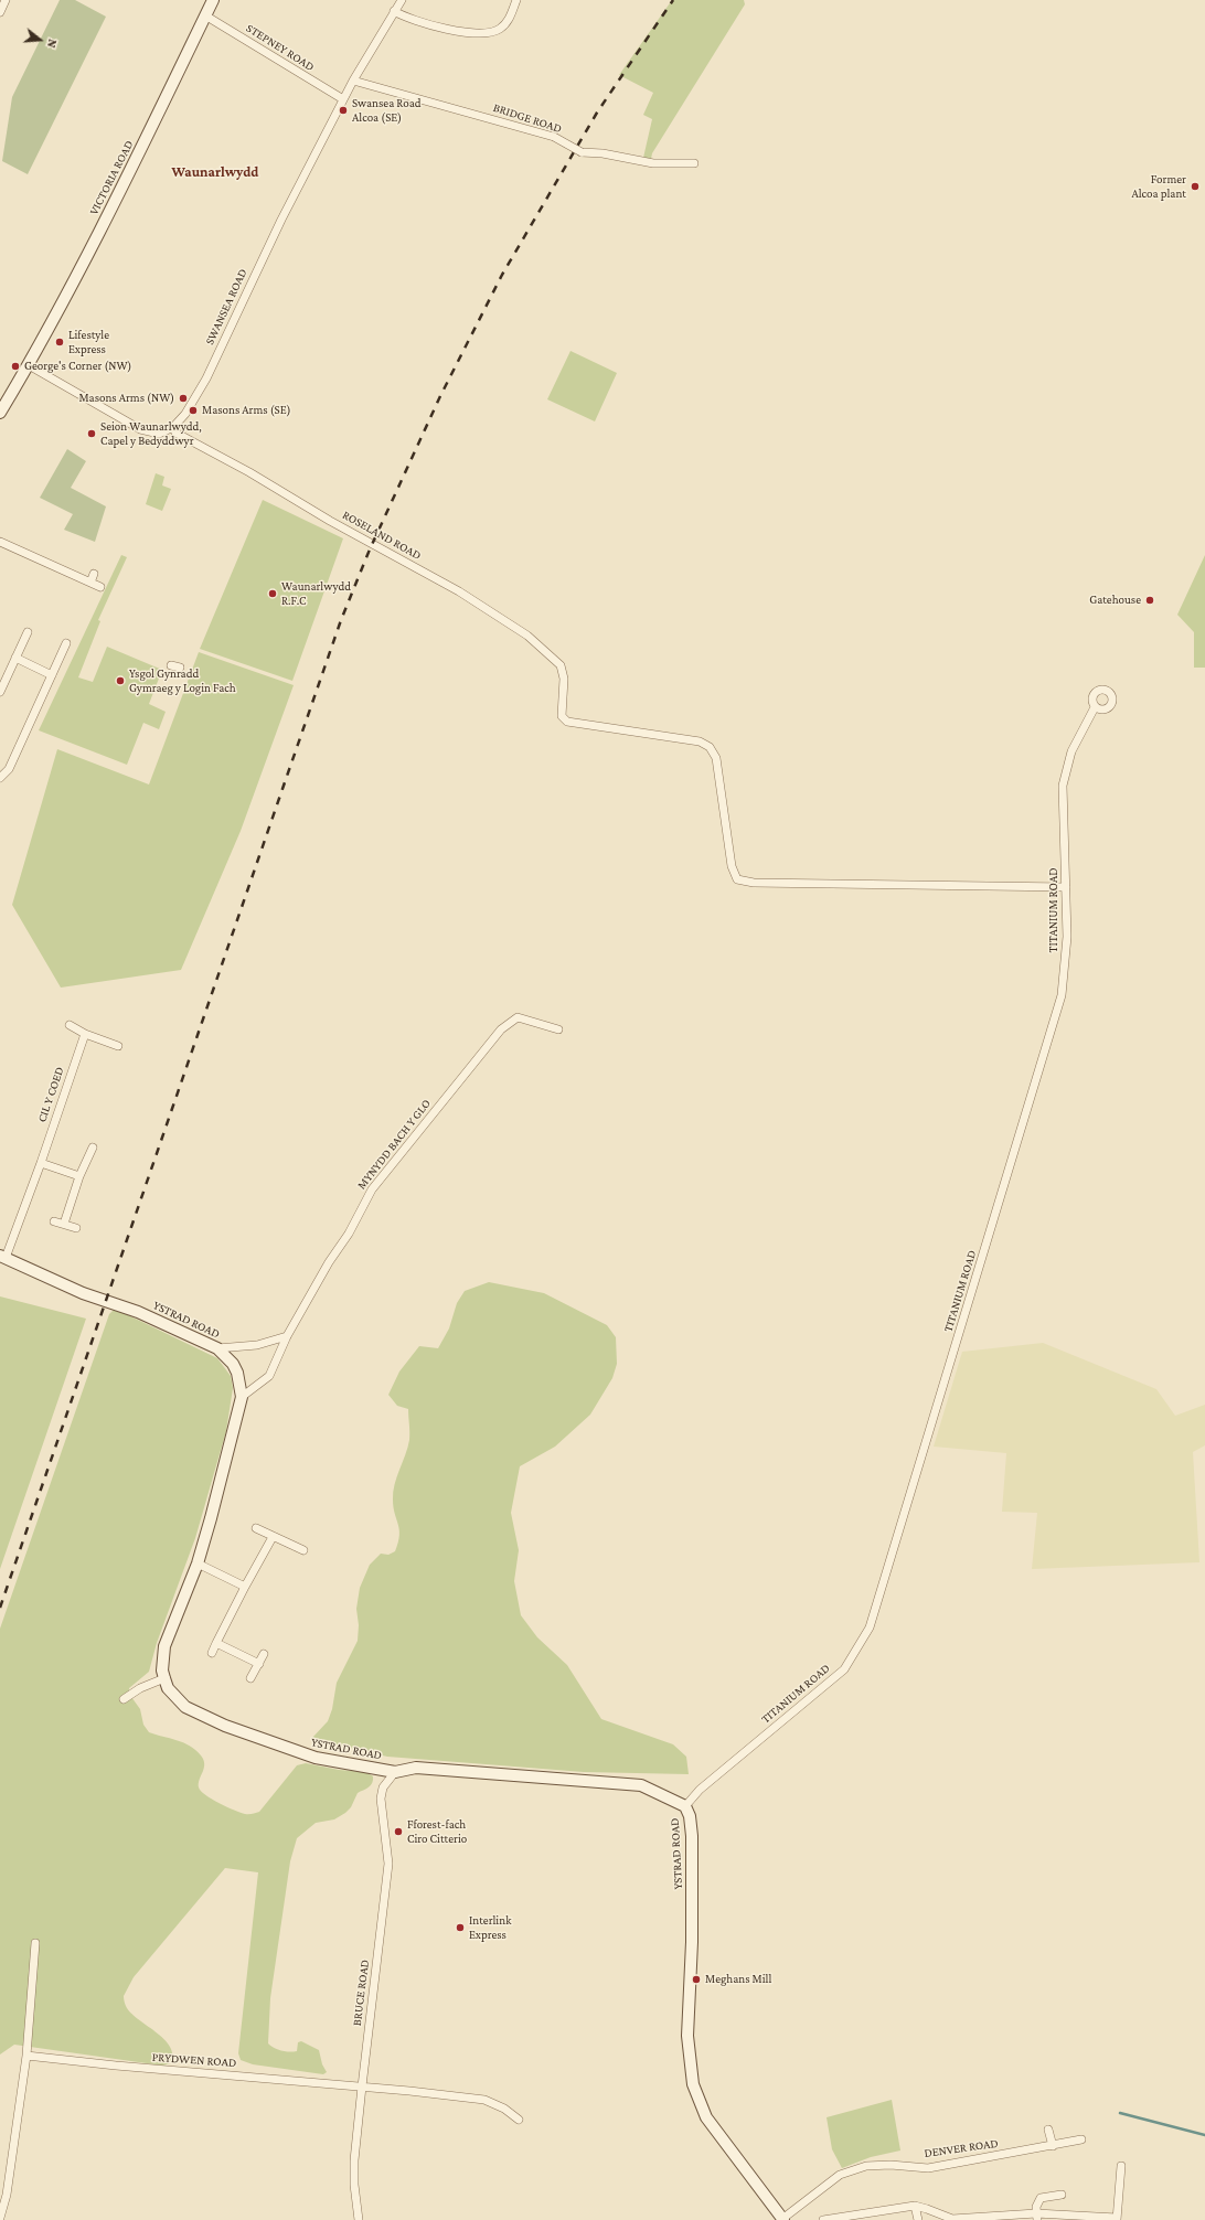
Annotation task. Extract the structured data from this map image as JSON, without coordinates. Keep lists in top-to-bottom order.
{
  "streets": {
    "street": [
      "STEPNEY ROAD",
      "BRIDGE ROAD",
      "VICTORIA ROAD",
      "SWANSEA ROAD",
      "ROSELAND ROAD",
      "TITANIUM ROAD",
      "CIL Y COED",
      "MYNYDD BACH Y GLO",
      "YSTRAD ROAD",
      "BRUCE ROAD",
      "PRYDWEN ROAD",
      "DENVER ROAD"
    ]
  },
  "crossings": [
    ["STEPNEY ROAD", "VICTORIA ROAD"],
    ["STEPNEY ROAD", "SWANSEA ROAD"],
    ["BRIDGE ROAD", "SWANSEA ROAD"],
    ["SWANSEA ROAD", "ROSELAND ROAD"],
    ["ROSELAND ROAD", "TITANIUM ROAD"],
    ["TITANIUM ROAD", "YSTRAD ROAD"],
    ["CIL Y COED", "YSTRAD ROAD"],
    ["MYNYDD BACH Y GLO", "YSTRAD ROAD"],
    ["YSTRAD ROAD", "BRUCE ROAD"],
    ["YSTRAD ROAD", "DENVER ROAD"],
    ["BRUCE ROAD", "PRYDWEN ROAD"]
  ],
  "districts": ["Waunarlwydd"],
  "places": [
    "Swansea Road Alcoa (SE)",
    "Former Alcoa plant",
    "Lifestyle Express",
    "George's Corner (NW)",
    "Masons Arms (NW)",
    "Masons Arms (SE)",
    "Seion Waunarlwydd, Capel y Bedyddwyr",
    "Waunarlwydd R.F.C",
    "Gatehouse",
    "Ysgol Gynradd Gymraeg y Login Fach",
    "Fforest-fach Ciro Citterio",
    "Interlink Express",
    "Meghans Mill"
  ],
  "north": "right"
}
